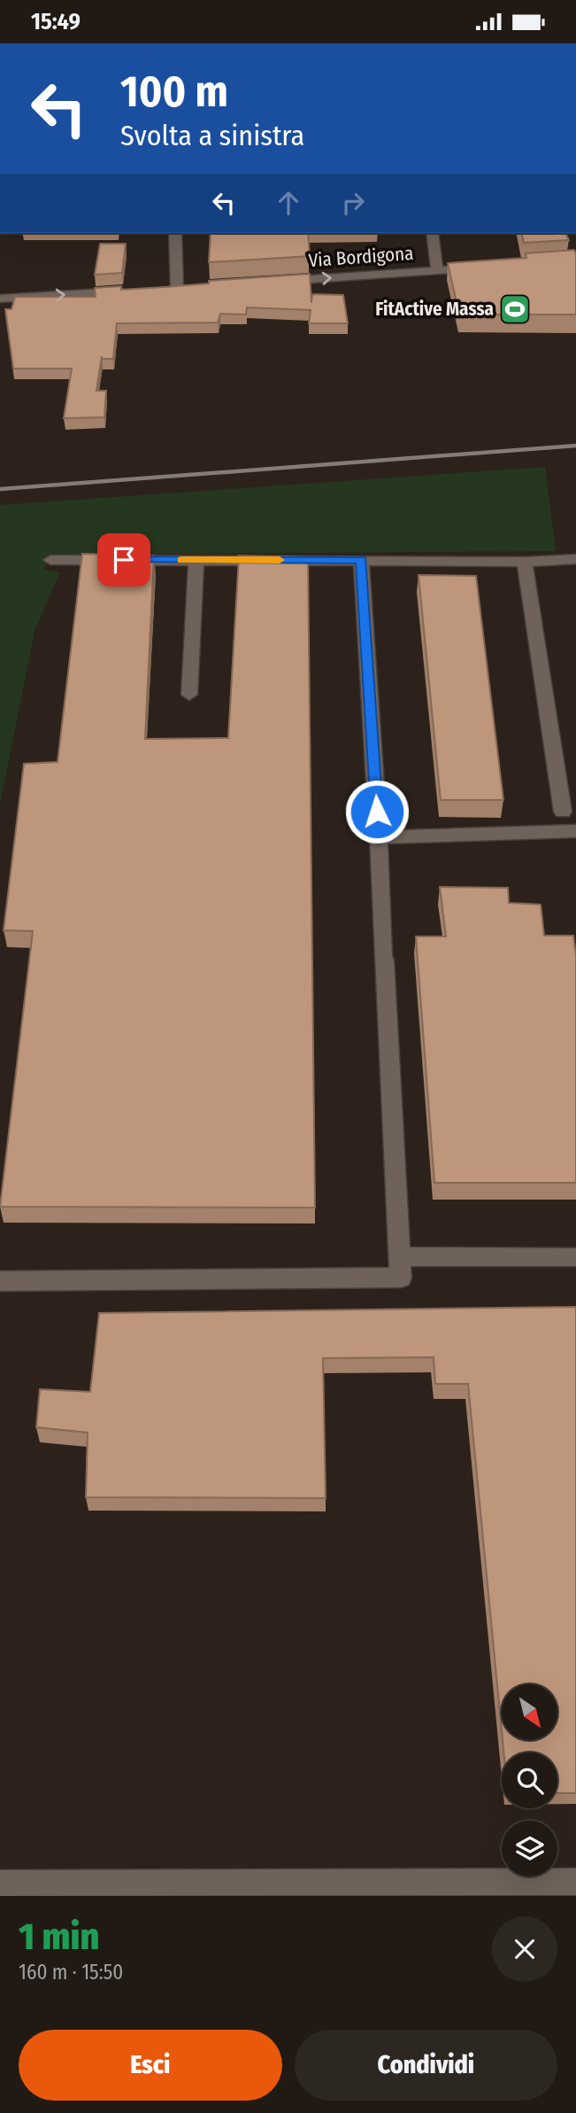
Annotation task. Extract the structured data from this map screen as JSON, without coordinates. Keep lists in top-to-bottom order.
{
  "streets": {
    "street": ["Via Bordigona"]
  },
  "one_way": ["Via Bordigona"],
  "places": {
    "sports": ["FitActive Massa"]
  },
  "north": "bottom right",
  "page": {
    "status": "15:49",
    "turn": ["100 m", "Svolta a sinistra"],
    "heading": ["1 min", "160 m · 15:50"],
    "buttons": ["Esci", "Condividi"]
  }
}
